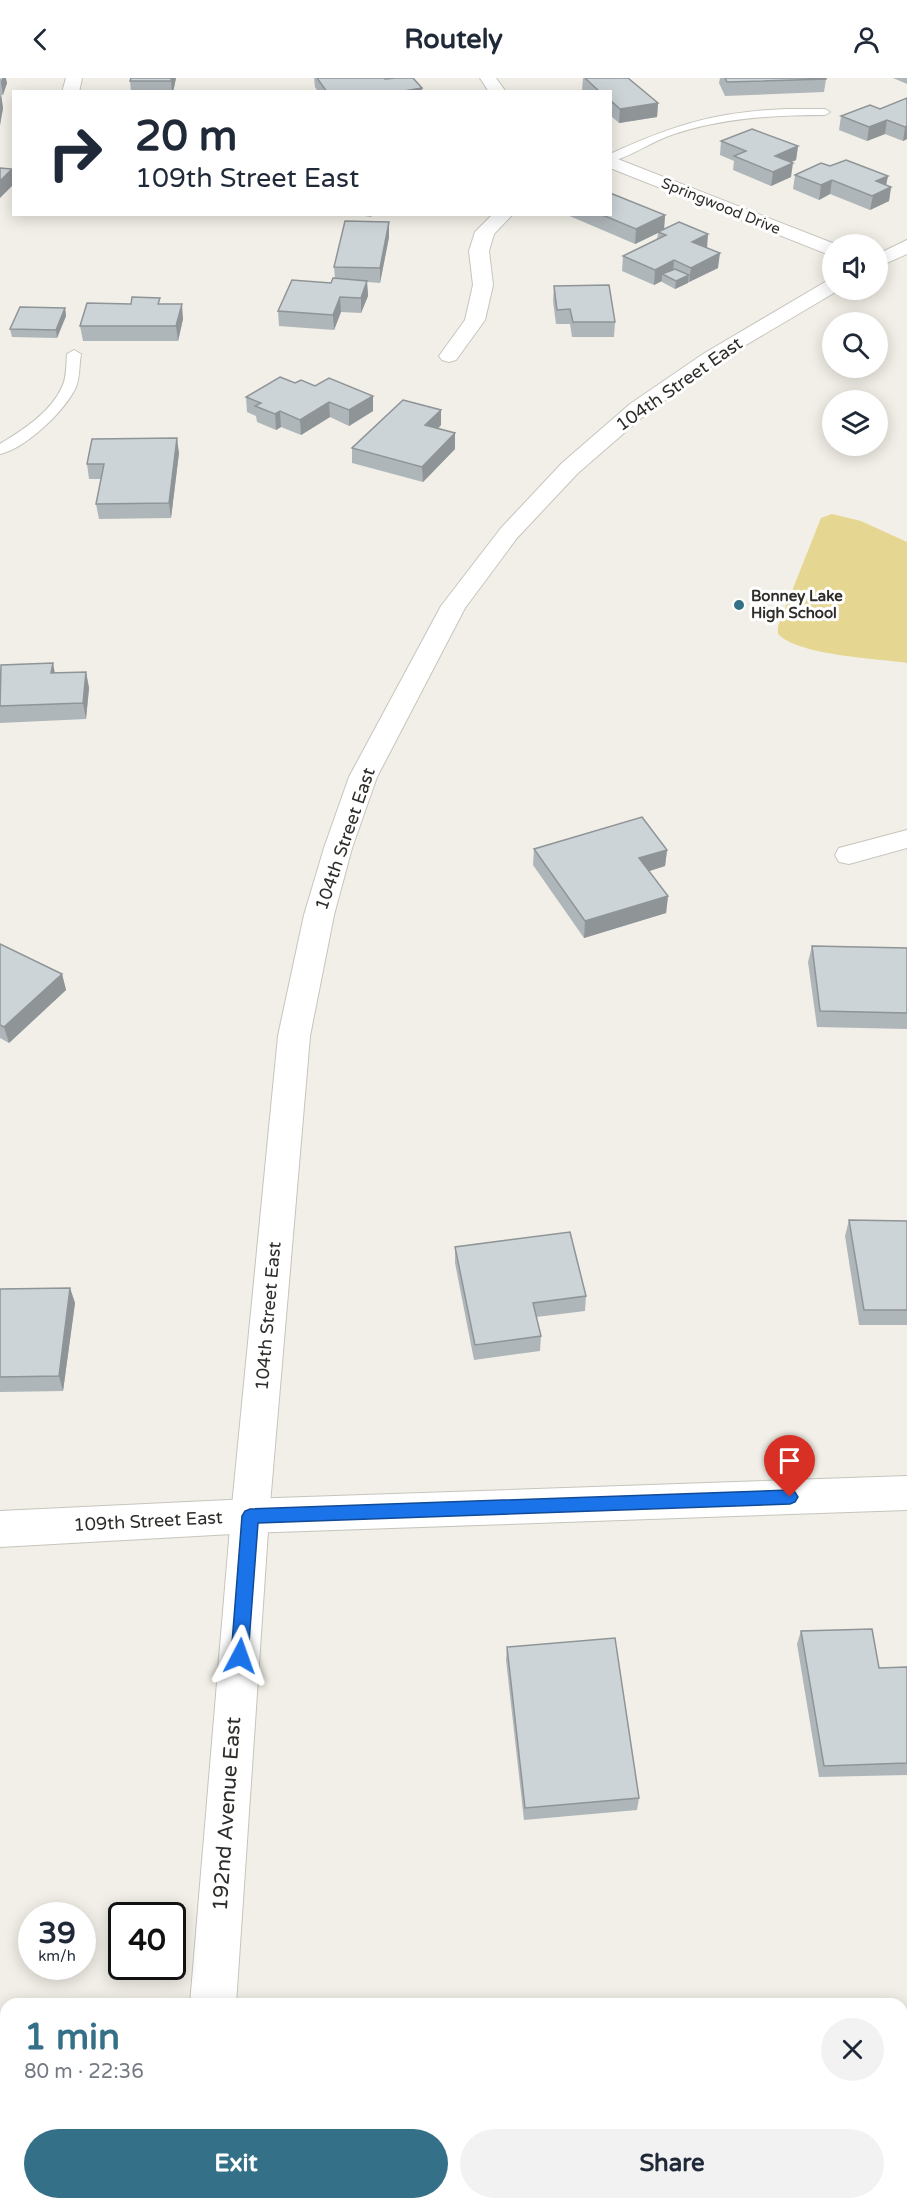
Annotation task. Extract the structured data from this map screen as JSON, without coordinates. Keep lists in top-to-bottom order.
{
  "streets": {
    "street": [
      "Springwood Drive",
      "104th Street East",
      "109th Street East",
      "192nd Avenue East"
    ]
  },
  "crossings": [
    ["104th Street East", "109th Street East"],
    ["104th Street East", "192nd Avenue East"],
    ["109th Street East", "192nd Avenue East"]
  ],
  "places": ["Bonney Lake High School"],
  "page": {
    "header": "Routely",
    "turn": ["20 m", "109th Street East"],
    "speed": "39 km/h",
    "limit": "40",
    "heading": ["1 min", "80 m · 22:36"],
    "buttons": ["Exit", "Share"]
  }
}
